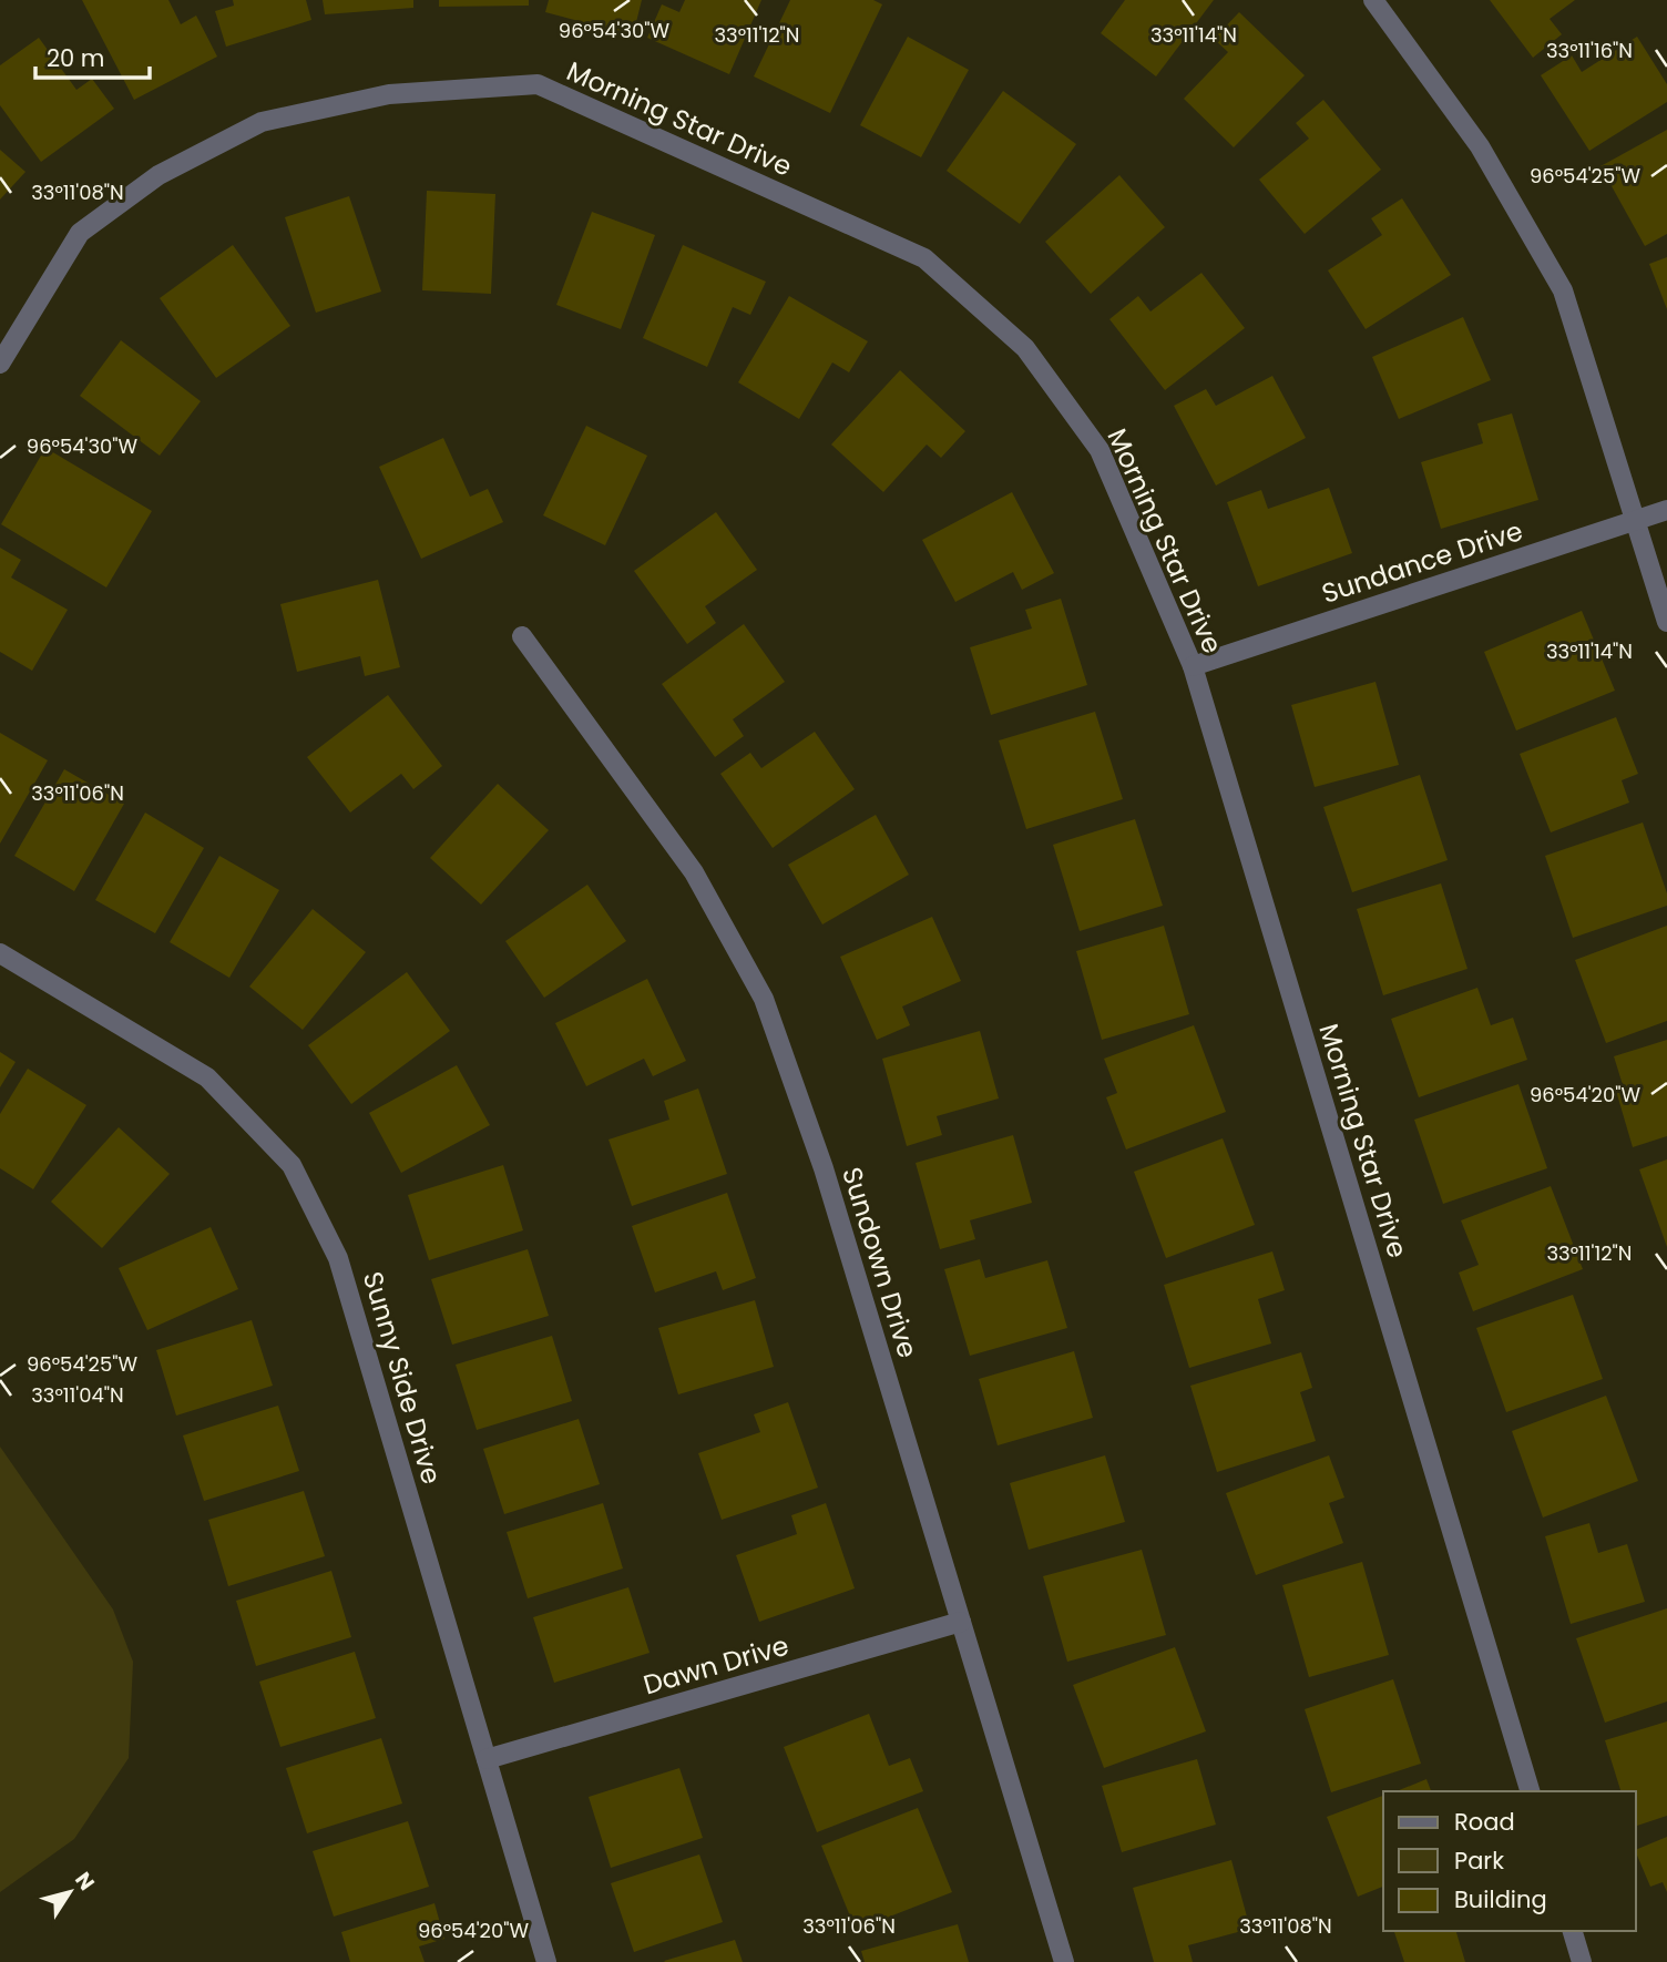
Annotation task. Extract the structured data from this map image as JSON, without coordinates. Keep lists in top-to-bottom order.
{
  "streets": {
    "street": [
      "Morning Star Drive",
      "Sundance Drive",
      "Sundown Drive",
      "Sunny Side Drive",
      "Dawn Drive"
    ]
  },
  "crossings": [
    ["Morning Star Drive", "Sundance Drive"],
    ["Sundown Drive", "Dawn Drive"],
    ["Sunny Side Drive", "Dawn Drive"]
  ],
  "legend": ["Road", "Park", "Building"],
  "scale_bar": "20 m",
  "north": "top right",
  "coordinates": [
    "96°54'30\"W",
    "33°11'12\"N",
    "33°11'14\"N",
    "33°11'16\"N",
    "96°54'25\"W",
    "33°11'08\"N",
    "33°11'06\"N",
    "96°54'20\"W",
    "33°11'04\"N"
  ]
}
